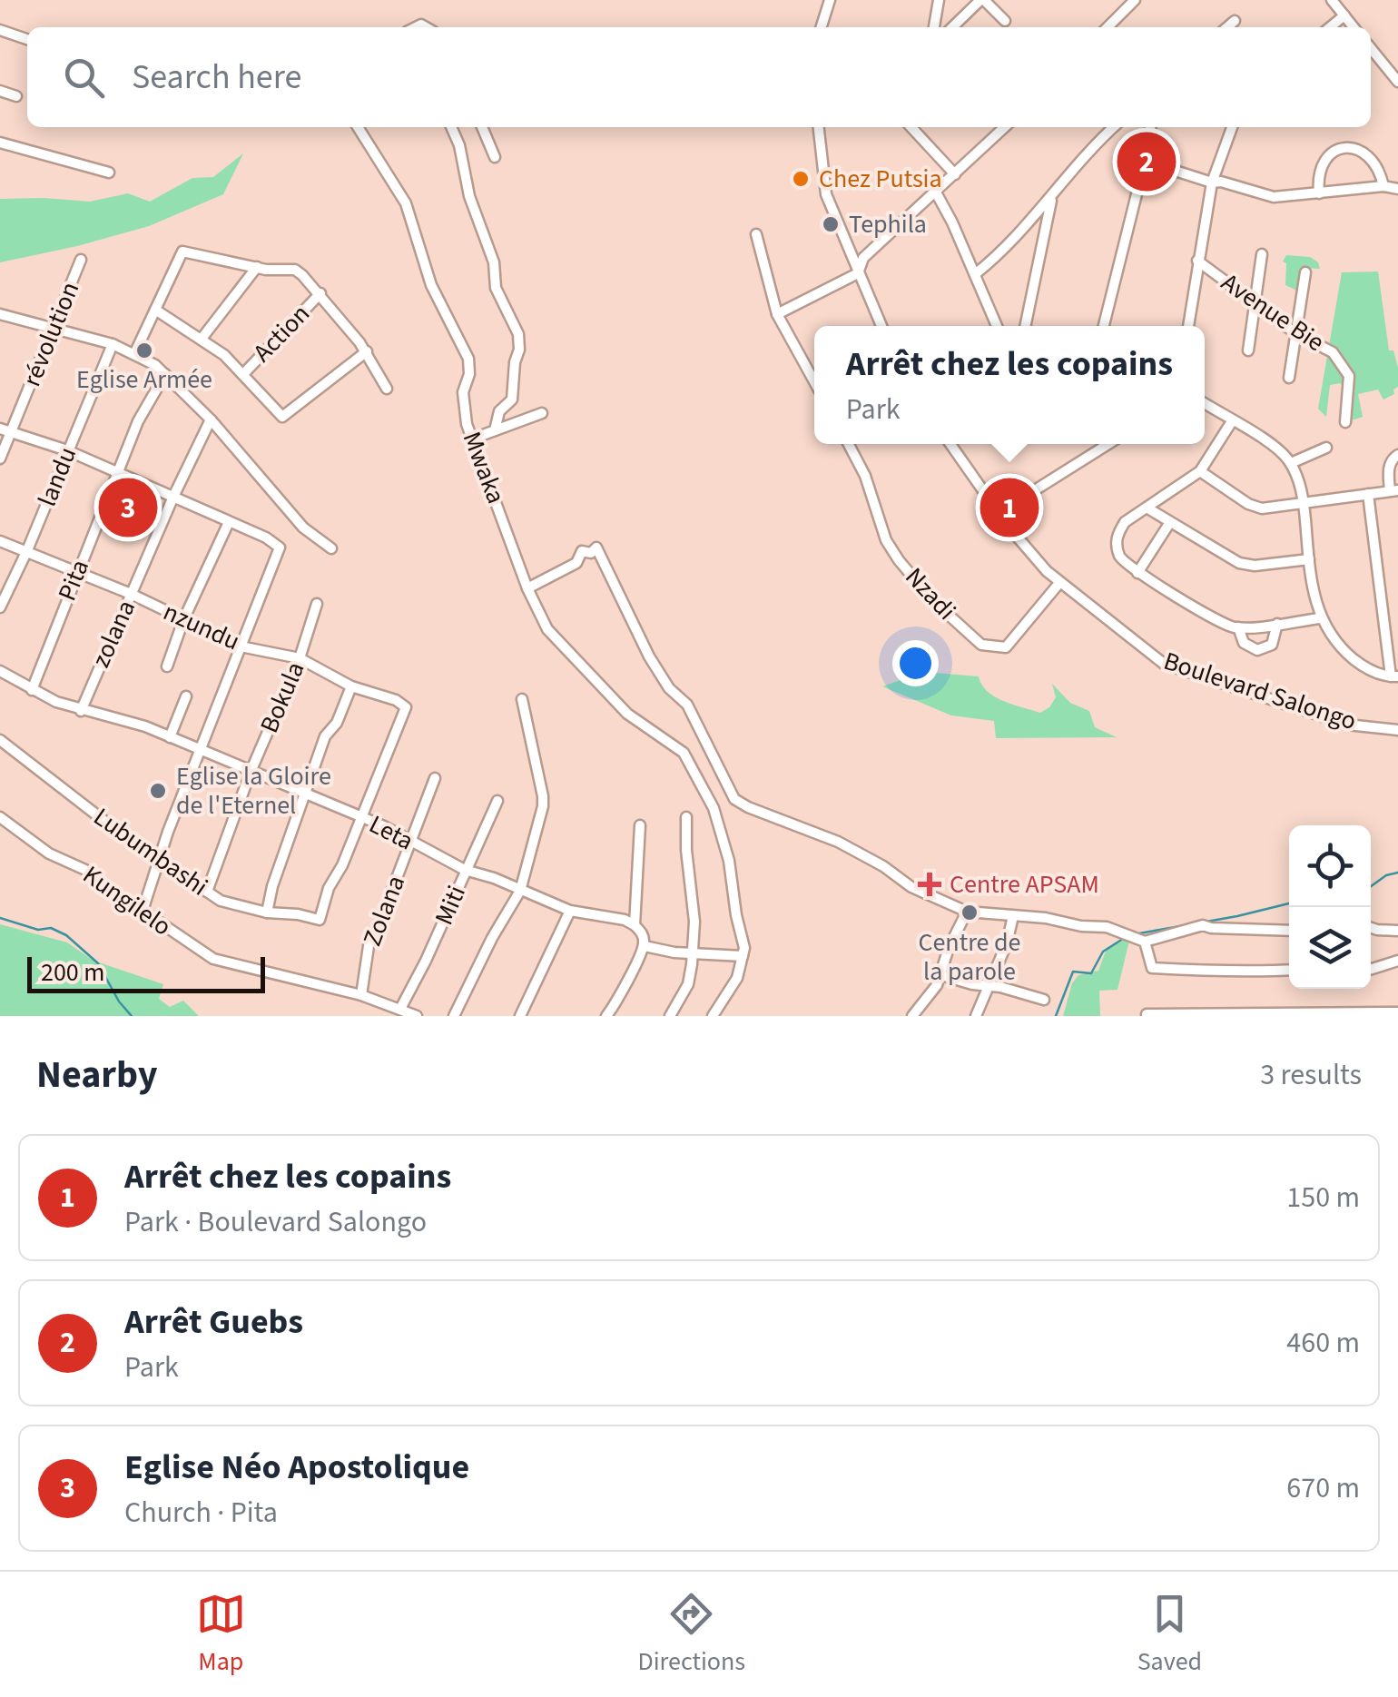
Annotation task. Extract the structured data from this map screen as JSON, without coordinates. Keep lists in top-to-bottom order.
{
  "streets": {
    "street": [
      "Avenue Bie",
      "Action",
      "révolution",
      "Mwaka",
      "landu",
      "Pita",
      "Nzadi",
      "nzundu",
      "zolana",
      "Boulevard Salongo",
      "Bokula",
      "Leta",
      "Lubumbashi",
      "Kungilelo",
      "Miti",
      "Zolana"
    ]
  },
  "crossings": [
    ["landu", "nzundu"],
    ["Pita", "nzundu"],
    ["Pita", "Leta"],
    ["Nzadi", "Boulevard Salongo"],
    ["nzundu", "zolana"],
    ["nzundu", "Bokula"],
    ["nzundu", "Leta"],
    ["nzundu", "Lubumbashi"],
    ["zolana", "Leta"],
    ["Bokula", "Leta"],
    ["Bokula", "Lubumbashi"],
    ["Leta", "Lubumbashi"],
    ["Leta", "Miti"],
    ["Leta", "Zolana"],
    ["Kungilelo", "Miti"],
    ["Kungilelo", "Zolana"]
  ],
  "places": {
    "other": [
      "Chez Putsia",
      "Tephila",
      "Eglise Armée",
      "Eglise la Gloire de l'Eternel",
      "Centre de la parole"
    ],
    "health": ["Centre APSAM"]
  },
  "scale_bar": "200 m",
  "page": {
    "search": "Search here",
    "pins": ["2", "1", "3"],
    "popup": ["Arrêt chez les copains", "Park"],
    "scale": "200 m",
    "heading": ["Nearby", "3 results"],
    "list": [
      {
        "mark": "1",
        "name": "Arrêt chez les copains",
        "note": "Park · Boulevard Salongo",
        "value": "150 m"
      },
      {
        "mark": "2",
        "name": "Arrêt Guebs",
        "note": "Park",
        "value": "460 m"
      },
      {
        "mark": "3",
        "name": "Eglise Néo Apostolique",
        "note": "Church · Pita",
        "value": "670 m"
      }
    ],
    "nav": ["Map", "Directions", "Saved"]
  }
}
